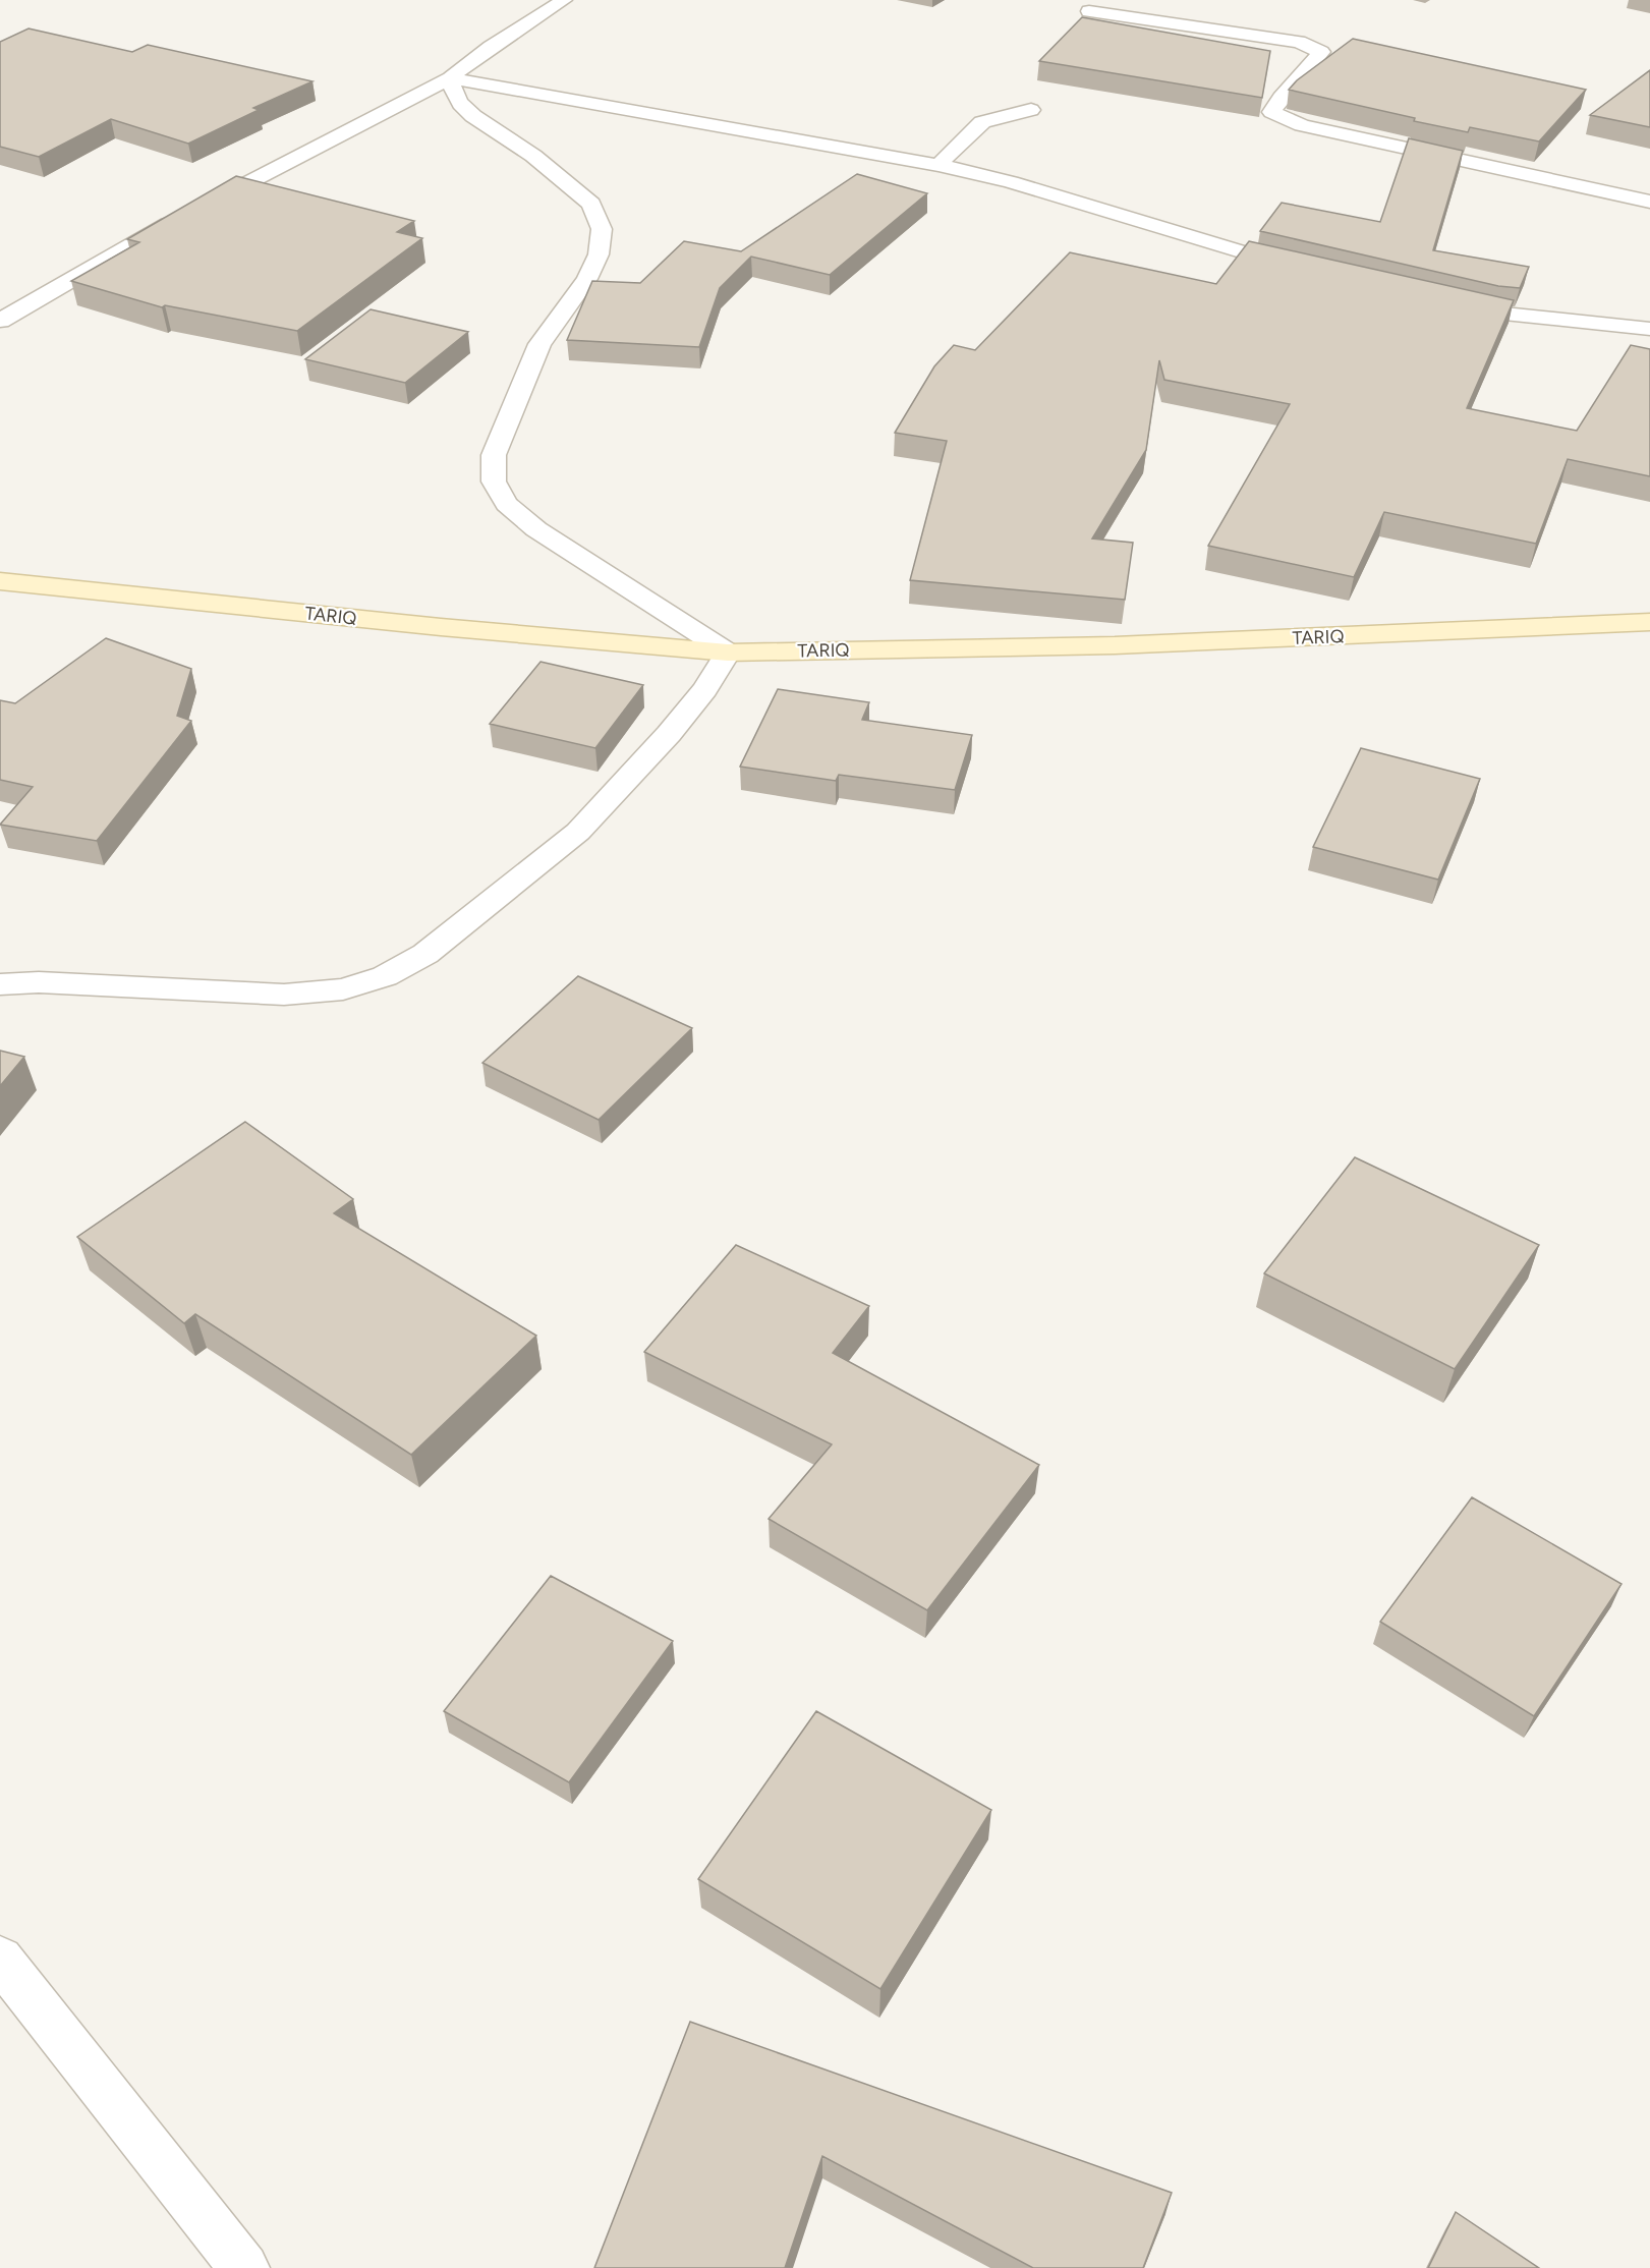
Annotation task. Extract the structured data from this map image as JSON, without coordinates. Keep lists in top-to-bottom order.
{
  "streets": {
    "main road": ["TARIQ"]
  }
}
